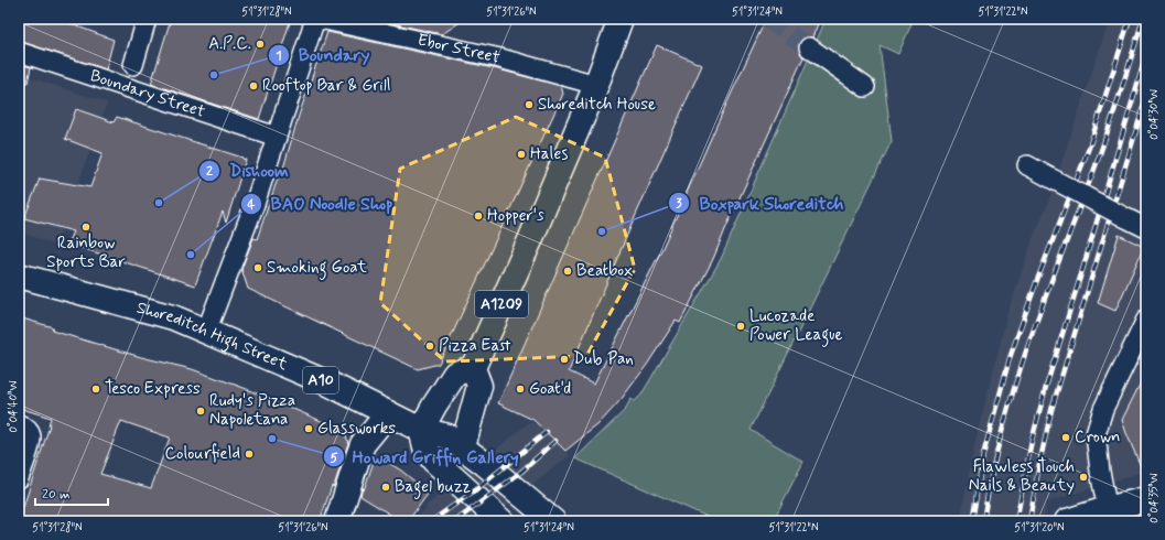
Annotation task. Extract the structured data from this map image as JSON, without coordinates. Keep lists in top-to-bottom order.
{
  "streets": {
    "main road": ["A1209", "Shoreditch High Street", "A10"],
    "street": ["Ebor Street", "Boundary Street"]
  },
  "crossings": [
    ["Ebor Street", "A1209"]
  ],
  "places": [
    "A.P.C.",
    "Boundary",
    "Rooftop Bar & Grill",
    "Shoreditch House",
    "Hales",
    "Dishoom",
    "Hopper's",
    "Rainbow Sports Bar",
    "Boxpark Shoreditch",
    "BAO Noodle Shop",
    "Smoking Goat",
    "Beatbox",
    "Lucozade Power League",
    "Pizza East",
    "Dub Pan",
    "Tesco Express",
    "Goat'd",
    "Rudy's Pizza Napoletana",
    "Glassworks",
    "Crown",
    "Howard Griffin Gallery",
    "Colourfield",
    "Flawless Touch Nails & Beauty",
    "Bagel buzz"
  ],
  "scale_bar": "20 m",
  "coordinates": [
    "51°31'28\"N",
    "51°31'26\"N",
    "51°31'24\"N",
    "51°31'22\"N",
    "0°04'30\"W",
    "0°04'40\"W",
    "0°04'35\"W",
    "51°31'20\"N"
  ]
}
